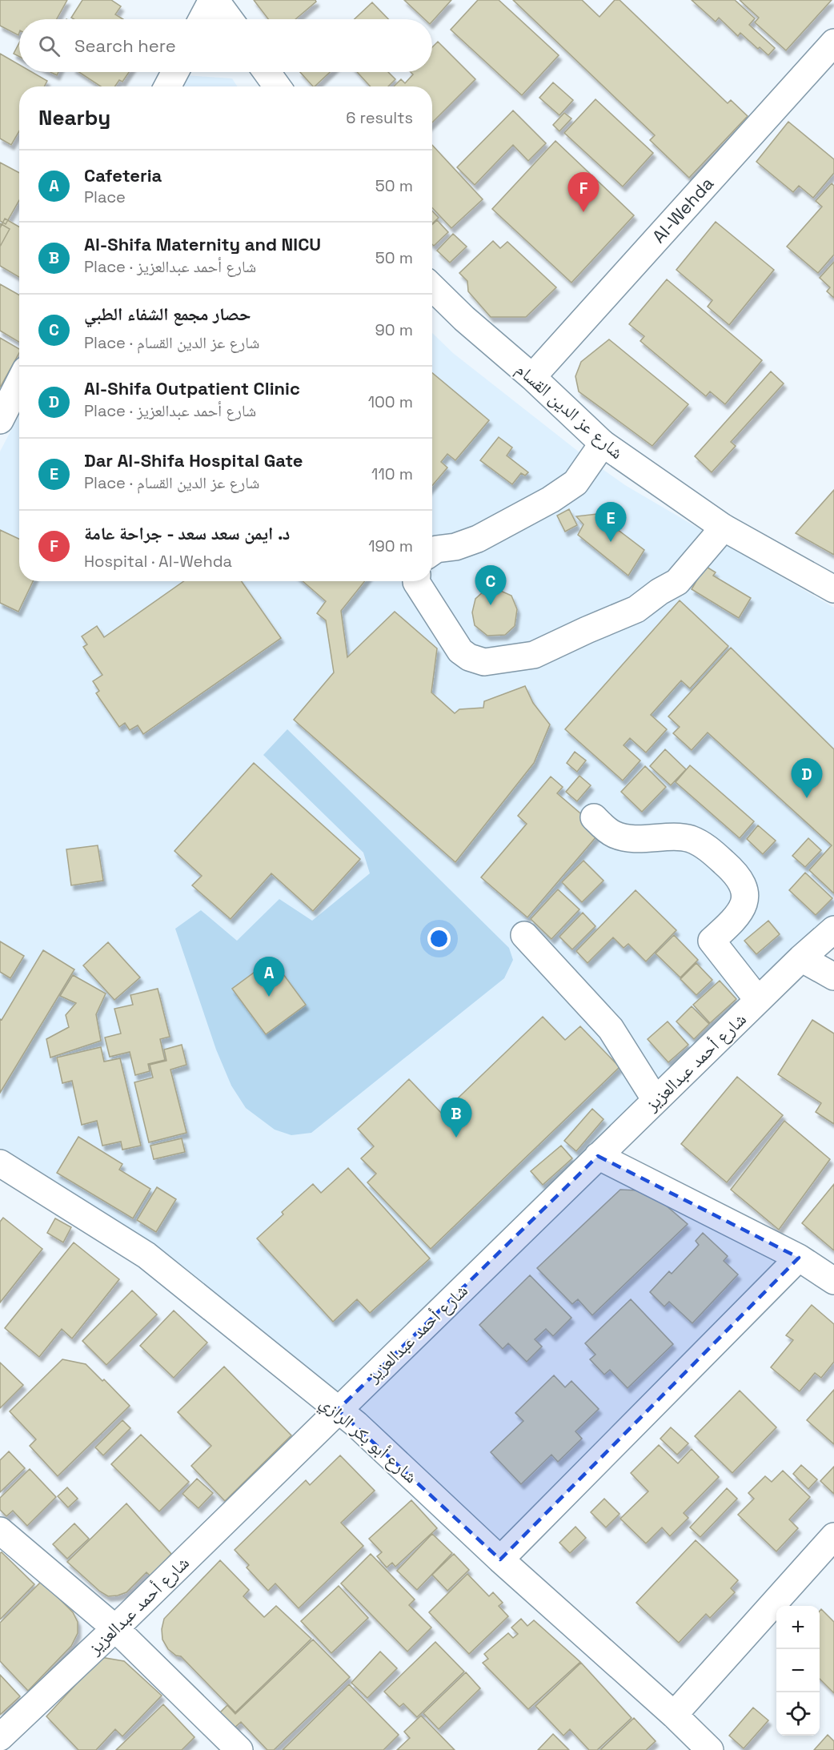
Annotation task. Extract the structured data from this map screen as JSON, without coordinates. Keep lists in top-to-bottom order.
{
  "streets": {
    "street": [
      "Al-Wehda",
      "شارع عز الدين القسام",
      "شارع أحمد عبدالعزيز",
      "شارع أبو بكر الرازي"
    ]
  },
  "crossings": [
    ["Al-Wehda", "شارع عز الدين القسام"],
    ["شارع أحمد عبدالعزيز", "شارع أبو بكر الرازي"]
  ],
  "page": {
    "search": "Search here",
    "heading": ["Nearby", "6 results"],
    "list": [
      {
        "mark": "A",
        "name": "Cafeteria",
        "note": "Place",
        "value": "50 m"
      },
      {
        "mark": "B",
        "name": "Al-Shifa Maternity and NICU",
        "note": "Place · شارع أحمد عبدالعزيز",
        "value": "50 m"
      },
      {
        "mark": "C",
        "name": "حصار مجمع الشفاء الطبي",
        "note": "Place · شارع عز الدين القسام",
        "value": "90 m"
      },
      {
        "mark": "D",
        "name": "Al-Shifa Outpatient Clinic",
        "note": "Place · شارع أحمد عبدالعزيز",
        "value": "100 m"
      },
      {
        "mark": "E",
        "name": "Dar Al-Shifa Hospital Gate",
        "note": "Place · شارع عز الدين القسام",
        "value": "110 m"
      },
      {
        "mark": "F",
        "name": "د. ايمن سعد سعد - جراحة عامة",
        "note": "Hospital · Al-Wehda",
        "value": "190 m"
      }
    ],
    "pins": [
      "F",
      "E",
      "C",
      "D",
      "A",
      "B"
    ],
    "map_buttons": ["+", "−"]
  }
}
